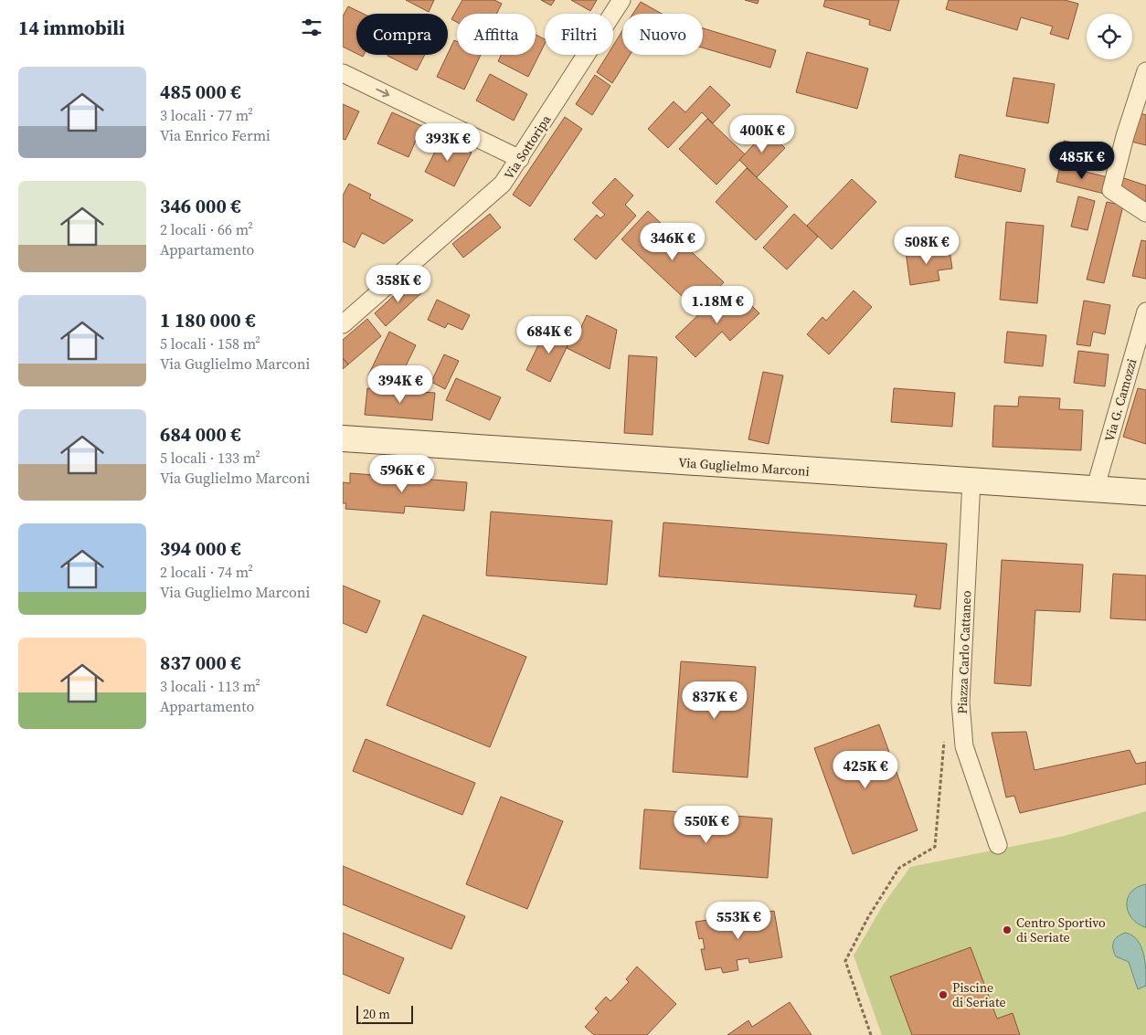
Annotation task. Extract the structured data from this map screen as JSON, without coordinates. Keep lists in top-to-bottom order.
{
  "streets": {
    "main road": ["Via Guglielmo Marconi"],
    "street": ["Via Sottoripa", "Via G. Camozzi", "Piazza Carlo Cattaneo"]
  },
  "crossings": [
    ["Via G. Camozzi", "Via Guglielmo Marconi"],
    ["Via Guglielmo Marconi", "Piazza Carlo Cattaneo"]
  ],
  "places": ["Centro Sportivo di Seriate", "Piscine di Seriate"],
  "scale_bar": "20 m",
  "page": {
    "heading": "14 immobili",
    "chip": [
      "Compra",
      "Affitta",
      "Filtri",
      "Nuovo"
    ],
    "list": [
      {
        "name": "485 000 €",
        "note": "3 locali · 77 m² · Via Enrico Fermi"
      },
      {
        "name": "346 000 €",
        "note": "2 locali · 66 m² · Appartamento"
      },
      {
        "name": "1 180 000 €",
        "note": "5 locali · 158 m² · Via Guglielmo Marconi"
      },
      {
        "name": "684 000 €",
        "note": "5 locali · 133 m² · Via Guglielmo Marconi"
      },
      {
        "name": "394 000 €",
        "note": "2 locali · 74 m² · Via Guglielmo Marconi"
      },
      {
        "name": "837 000 €",
        "note": "3 locali · 113 m² · Appartamento"
      }
    ],
    "price": [
      "400K €",
      "393K €",
      "485K €",
      "346K €",
      "508K €",
      "358K €",
      "1.18M €",
      "684K €",
      "394K €",
      "596K €",
      "837K €",
      "425K €",
      "550K €",
      "553K €"
    ],
    "scale": "20 m"
  }
}
